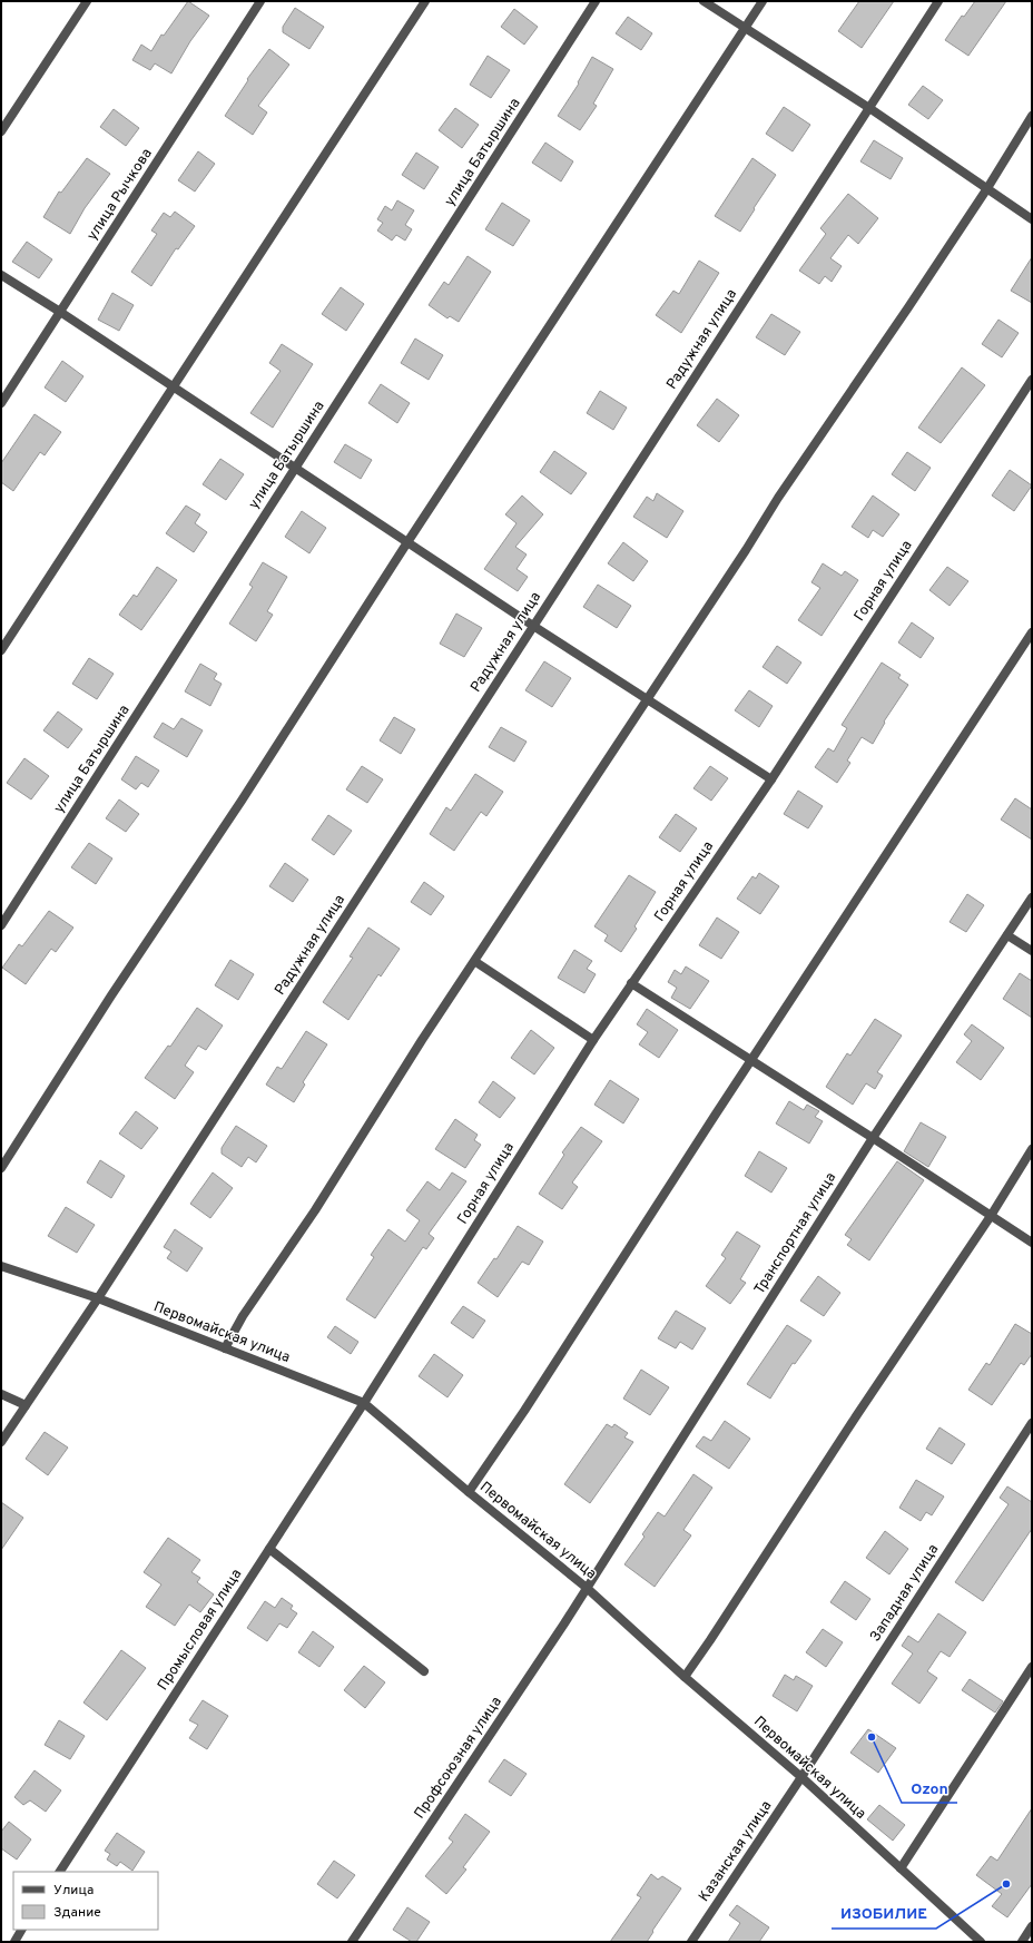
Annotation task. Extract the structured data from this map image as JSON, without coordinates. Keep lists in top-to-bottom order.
{
  "streets": {
    "street": [
      "улица Батыршина",
      "улица Рычкова",
      "Радужная улица",
      "Горная улица",
      "Транспортная улица",
      "Первомайская улица",
      "Западная улица",
      "Промысловая улица",
      "Профсоюзная улица",
      "Казанская улица"
    ]
  },
  "crossings": [
    ["Радужная улица", "Первомайская улица"],
    ["Горная улица", "Первомайская улица"],
    ["Горная улица", "Промысловая улица"],
    ["Транспортная улица", "Первомайская улица"],
    ["Транспортная улица", "Профсоюзная улица"],
    ["Первомайская улица", "Западная улица"],
    ["Первомайская улица", "Промысловая улица"],
    ["Первомайская улица", "Профсоюзная улица"],
    ["Первомайская улица", "Казанская улица"],
    ["Западная улица", "Казанская улица"]
  ],
  "places": ["Ozon", "ИЗОБИЛИЕ"],
  "legend": ["Улица", "Здание"]
}
